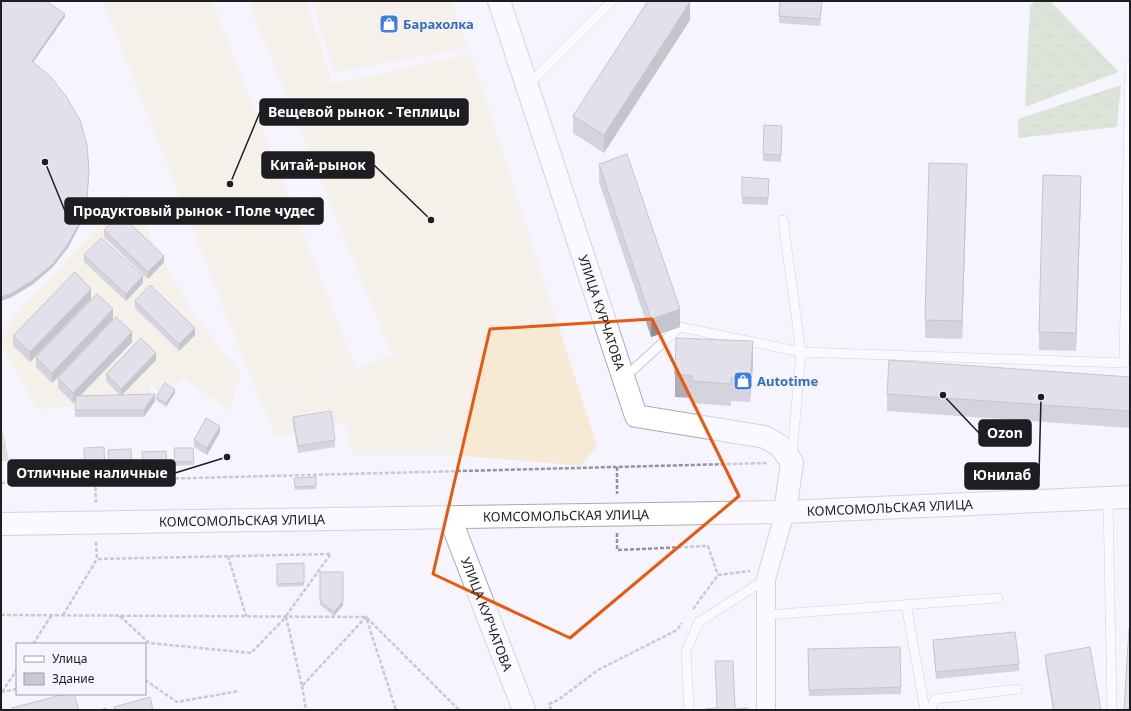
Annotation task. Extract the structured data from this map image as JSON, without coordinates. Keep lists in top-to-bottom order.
{
  "streets": {
    "main road": ["УЛИЦА КУРЧАТОВА", "КОМСОМОЛЬСКАЯ УЛИЦА"]
  },
  "crossings": [
    ["УЛИЦА КУРЧАТОВА", "КОМСОМОЛЬСКАЯ УЛИЦА"]
  ],
  "places": {
    "shop": ["Барахолка", "Autotime"],
    "other": [
      "Продуктовый рынок - Поле чудес",
      "Вещевой рынок - Теплицы",
      "Китай-рынок",
      "Ozon",
      "Юнилаб",
      "Отличные наличные"
    ]
  },
  "legend": ["Улица", "Здание"]
}
